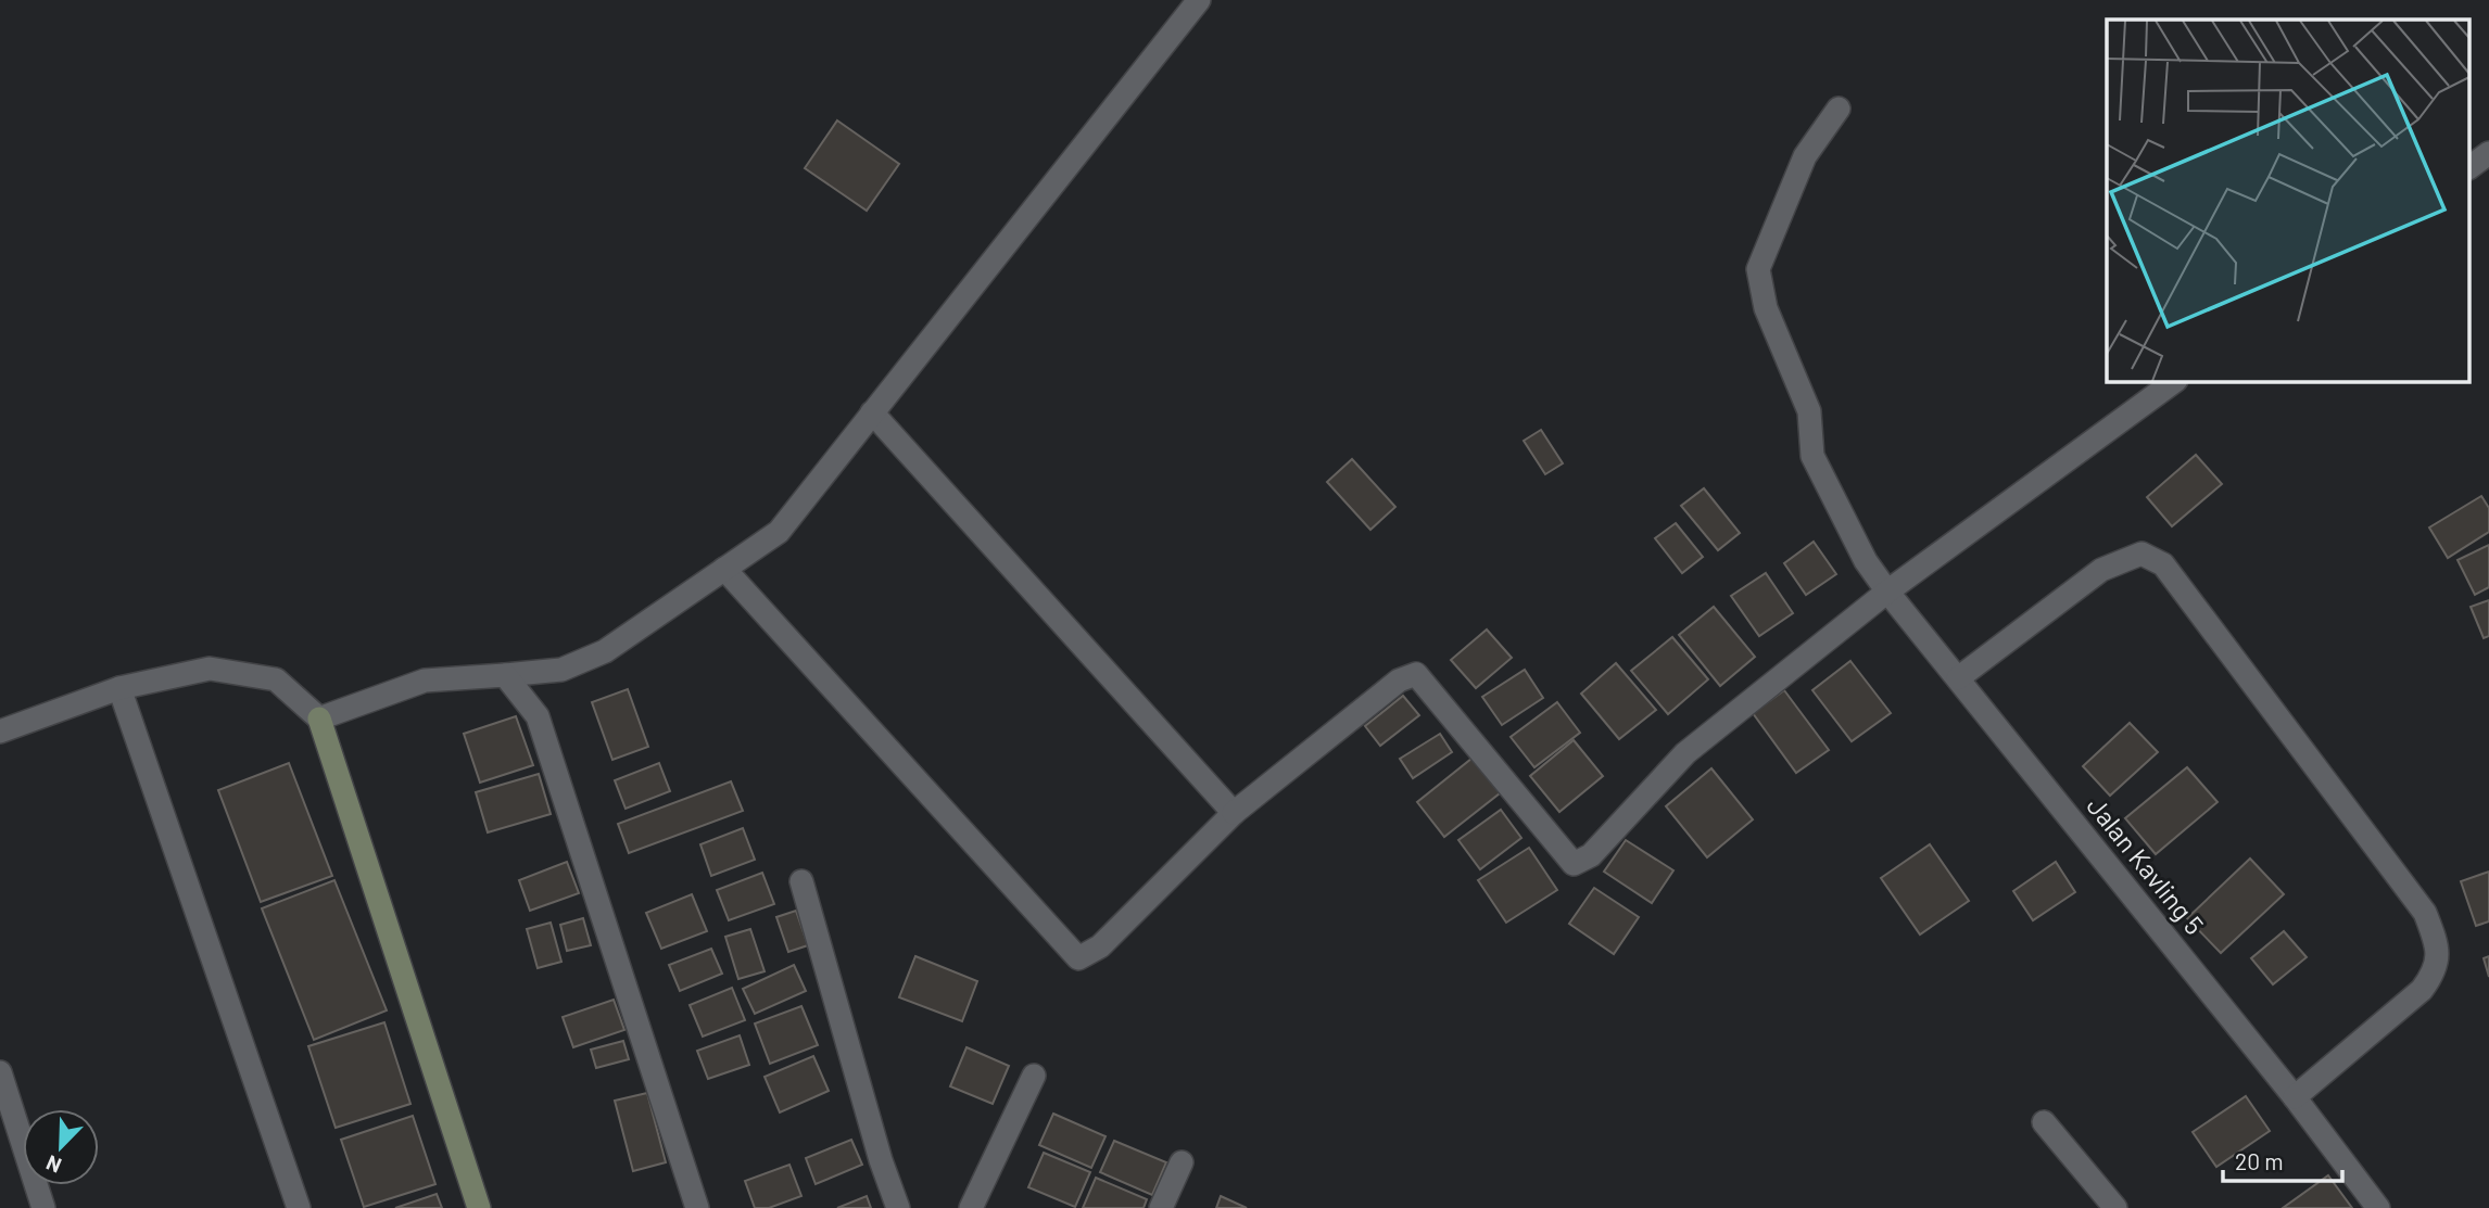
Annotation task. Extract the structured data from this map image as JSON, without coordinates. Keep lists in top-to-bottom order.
{
  "streets": {
    "street": ["Jalan Kavling 5"]
  },
  "scale_bar": "20 m",
  "north": "bottom left"
}
